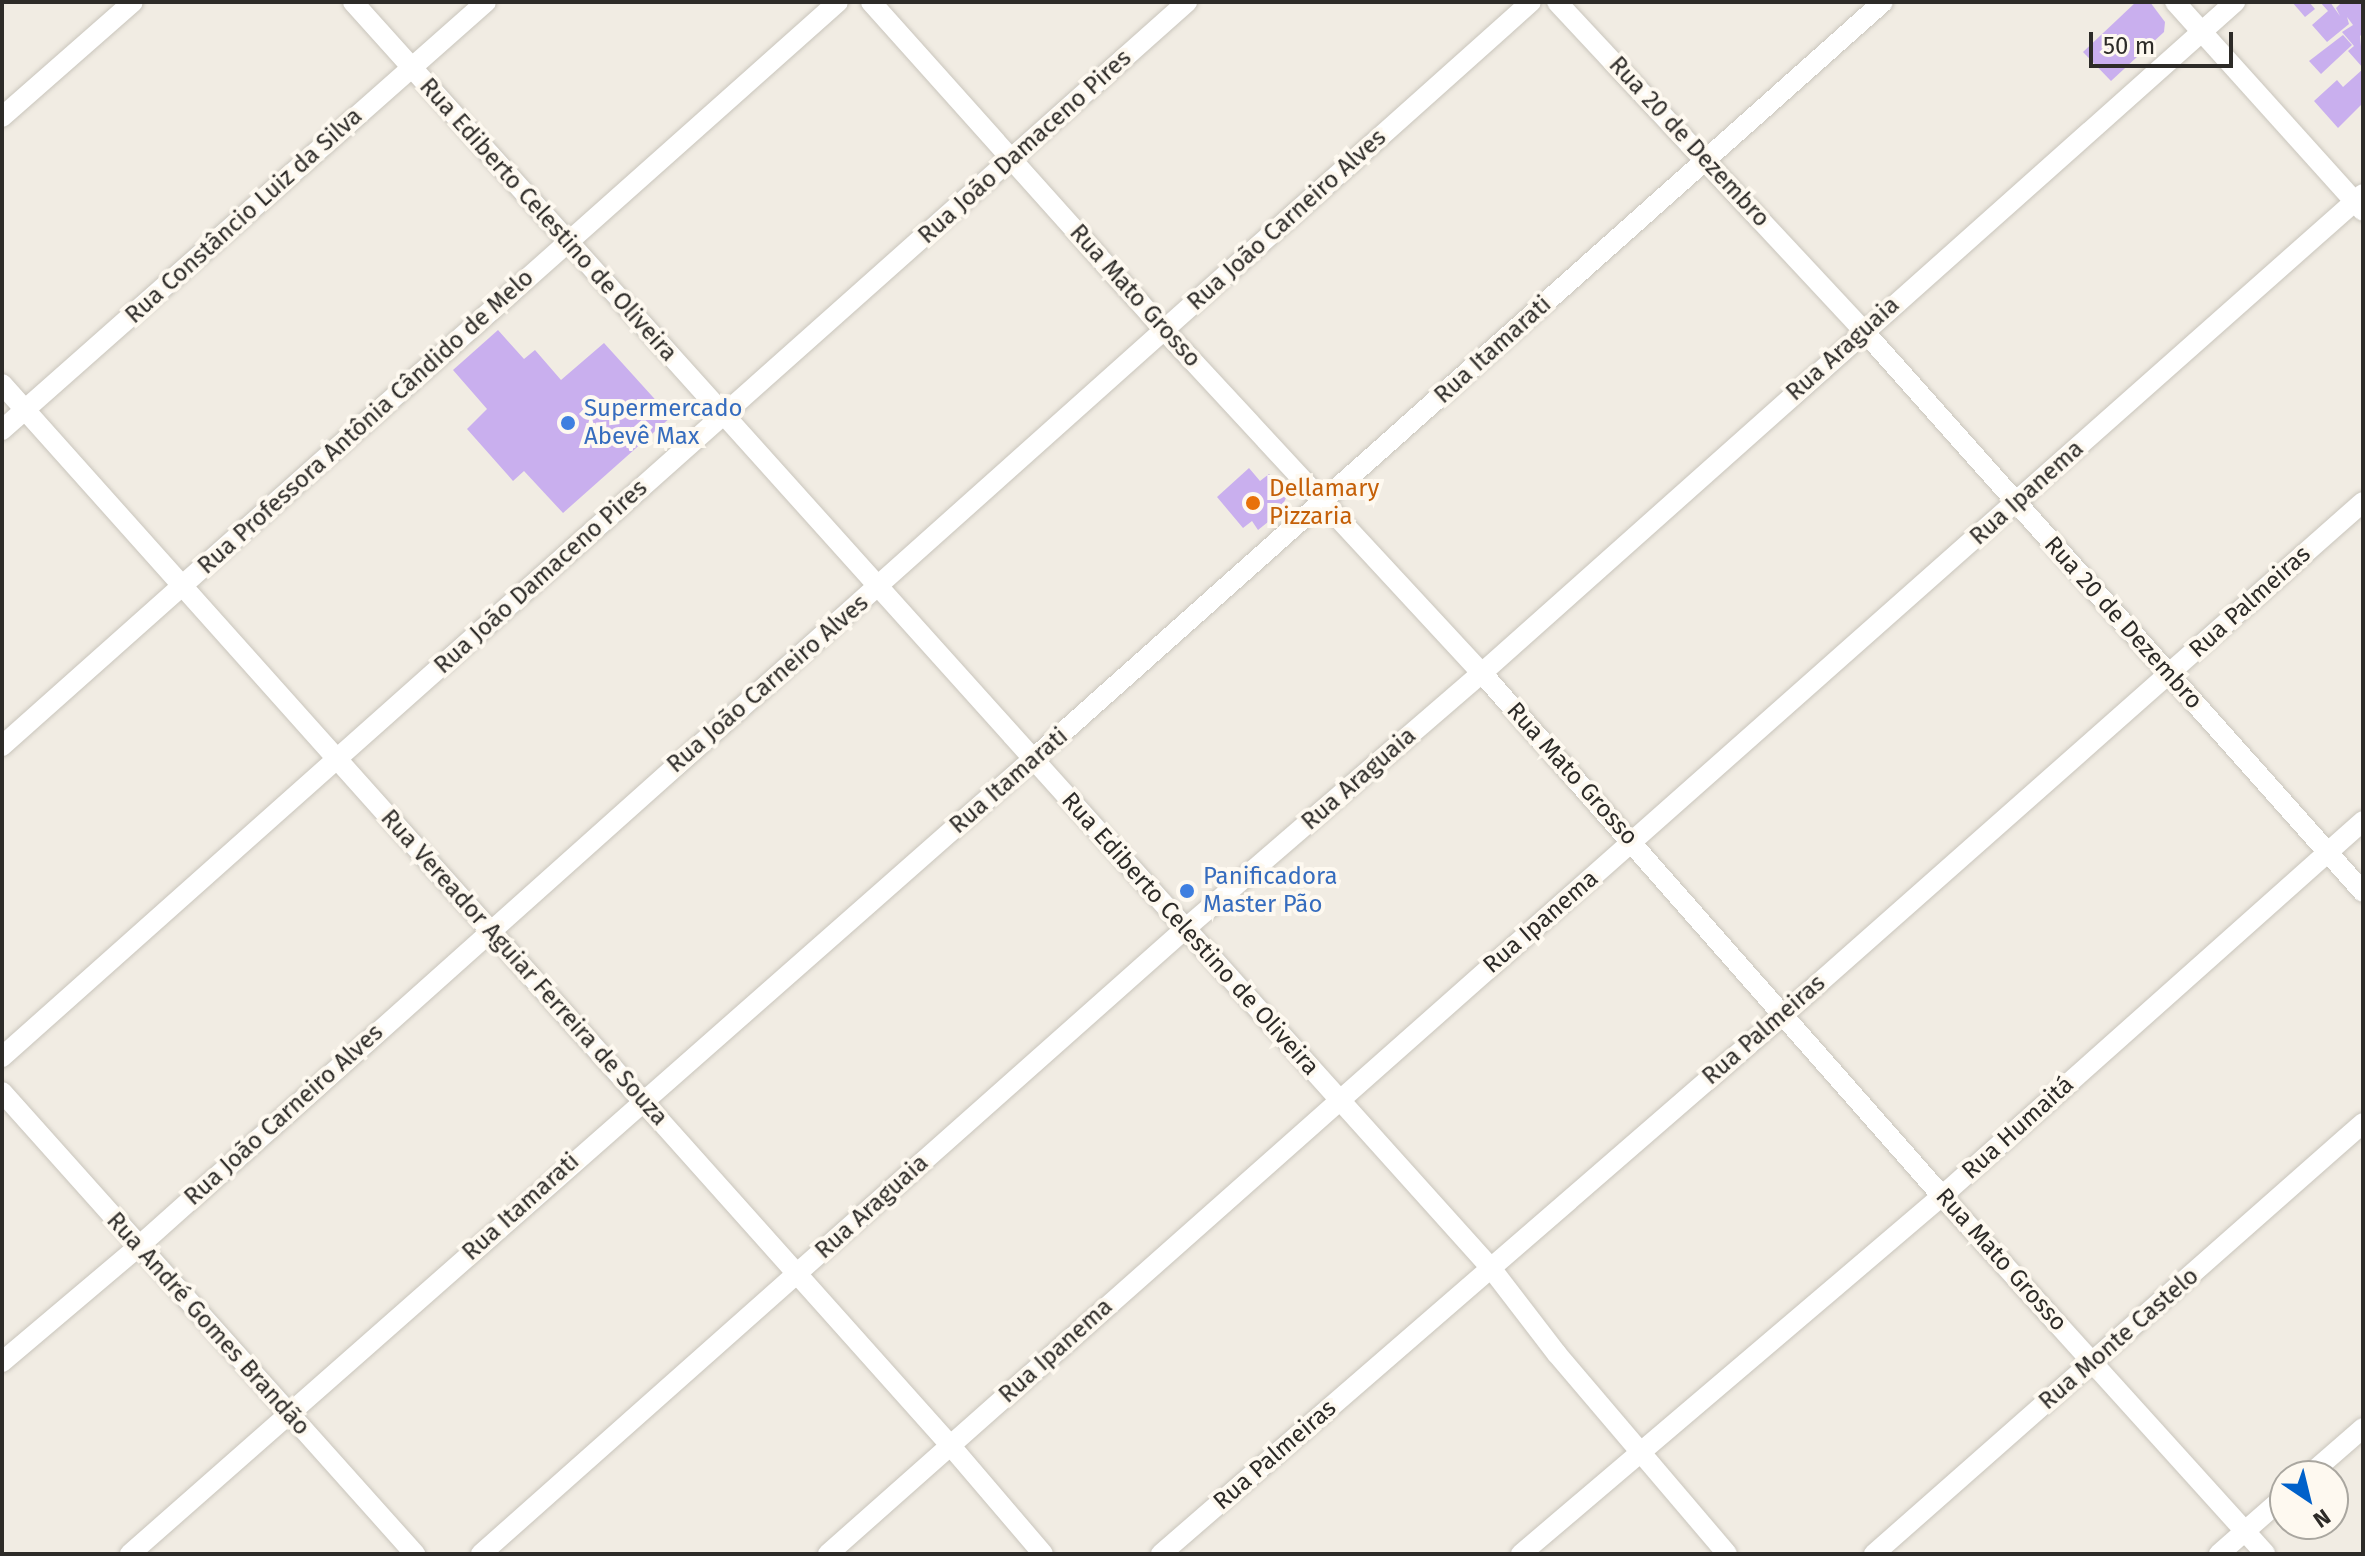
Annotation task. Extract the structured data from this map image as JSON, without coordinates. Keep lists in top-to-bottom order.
{
  "streets": {
    "street": [
      "Rua 20 de Dezembro",
      "Rua João Damaceno Pires",
      "Rua Constâncio Luiz da Silva",
      "Rua Ediberto Celestino de Oliveira",
      "Rua João Carneiro Alves",
      "Rua Mato Grosso",
      "Rua Araguaia",
      "Rua Itamarati",
      "Rua Professora Antônia Cândido de Melo",
      "Rua Ipanema",
      "Rua Palmeiras",
      "Rua Vereador Aguiar Ferreira de Souza",
      "Rua Humaitá",
      "Rua André Gomes Brandão",
      "Rua Monte Castelo"
    ]
  },
  "crossings": [
    ["Rua 20 de Dezembro", "Rua Araguaia"],
    ["Rua 20 de Dezembro", "Rua Itamarati"],
    ["Rua 20 de Dezembro", "Rua Ipanema"],
    ["Rua 20 de Dezembro", "Rua Palmeiras"],
    ["Rua 20 de Dezembro", "Rua Humaitá"],
    ["Rua João Damaceno Pires", "Rua Ediberto Celestino de Oliveira"],
    ["Rua João Damaceno Pires", "Rua Mato Grosso"],
    ["Rua João Damaceno Pires", "Rua Vereador Aguiar Ferreira de Souza"],
    ["Rua Constâncio Luiz da Silva", "Rua Ediberto Celestino de Oliveira"],
    ["Rua Constâncio Luiz da Silva", "Rua Vereador Aguiar Ferreira de Souza"],
    ["Rua Ediberto Celestino de Oliveira", "Rua João Carneiro Alves"],
    ["Rua Ediberto Celestino de Oliveira", "Rua Araguaia"],
    ["Rua Ediberto Celestino de Oliveira", "Rua Itamarati"],
    ["Rua Ediberto Celestino de Oliveira", "Rua Professora Antônia Cândido de Melo"],
    ["Rua Ediberto Celestino de Oliveira", "Rua Ipanema"],
    ["Rua Ediberto Celestino de Oliveira", "Rua Palmeiras"],
    ["Rua Ediberto Celestino de Oliveira", "Rua Humaitá"],
    ["Rua João Carneiro Alves", "Rua Mato Grosso"],
    ["Rua João Carneiro Alves", "Rua Vereador Aguiar Ferreira de Souza"],
    ["Rua João Carneiro Alves", "Rua André Gomes Brandão"],
    ["Rua Mato Grosso", "Rua Araguaia"],
    ["Rua Mato Grosso", "Rua Itamarati"],
    ["Rua Mato Grosso", "Rua Ipanema"],
    ["Rua Mato Grosso", "Rua Palmeiras"],
    ["Rua Mato Grosso", "Rua Humaitá"],
    ["Rua Mato Grosso", "Rua Monte Castelo"],
    ["Rua Araguaia", "Rua Vereador Aguiar Ferreira de Souza"],
    ["Rua Itamarati", "Rua Vereador Aguiar Ferreira de Souza"],
    ["Rua Itamarati", "Rua André Gomes Brandão"],
    ["Rua Professora Antônia Cândido de Melo", "Rua Vereador Aguiar Ferreira de Souza"],
    ["Rua Ipanema", "Rua Vereador Aguiar Ferreira de Souza"]
  ],
  "places": ["Supermercado Abevê Max", "Dellamary Pizzaria", "Panificadora Master Pão"],
  "scale_bar": "50 m",
  "north": "bottom right"
}
